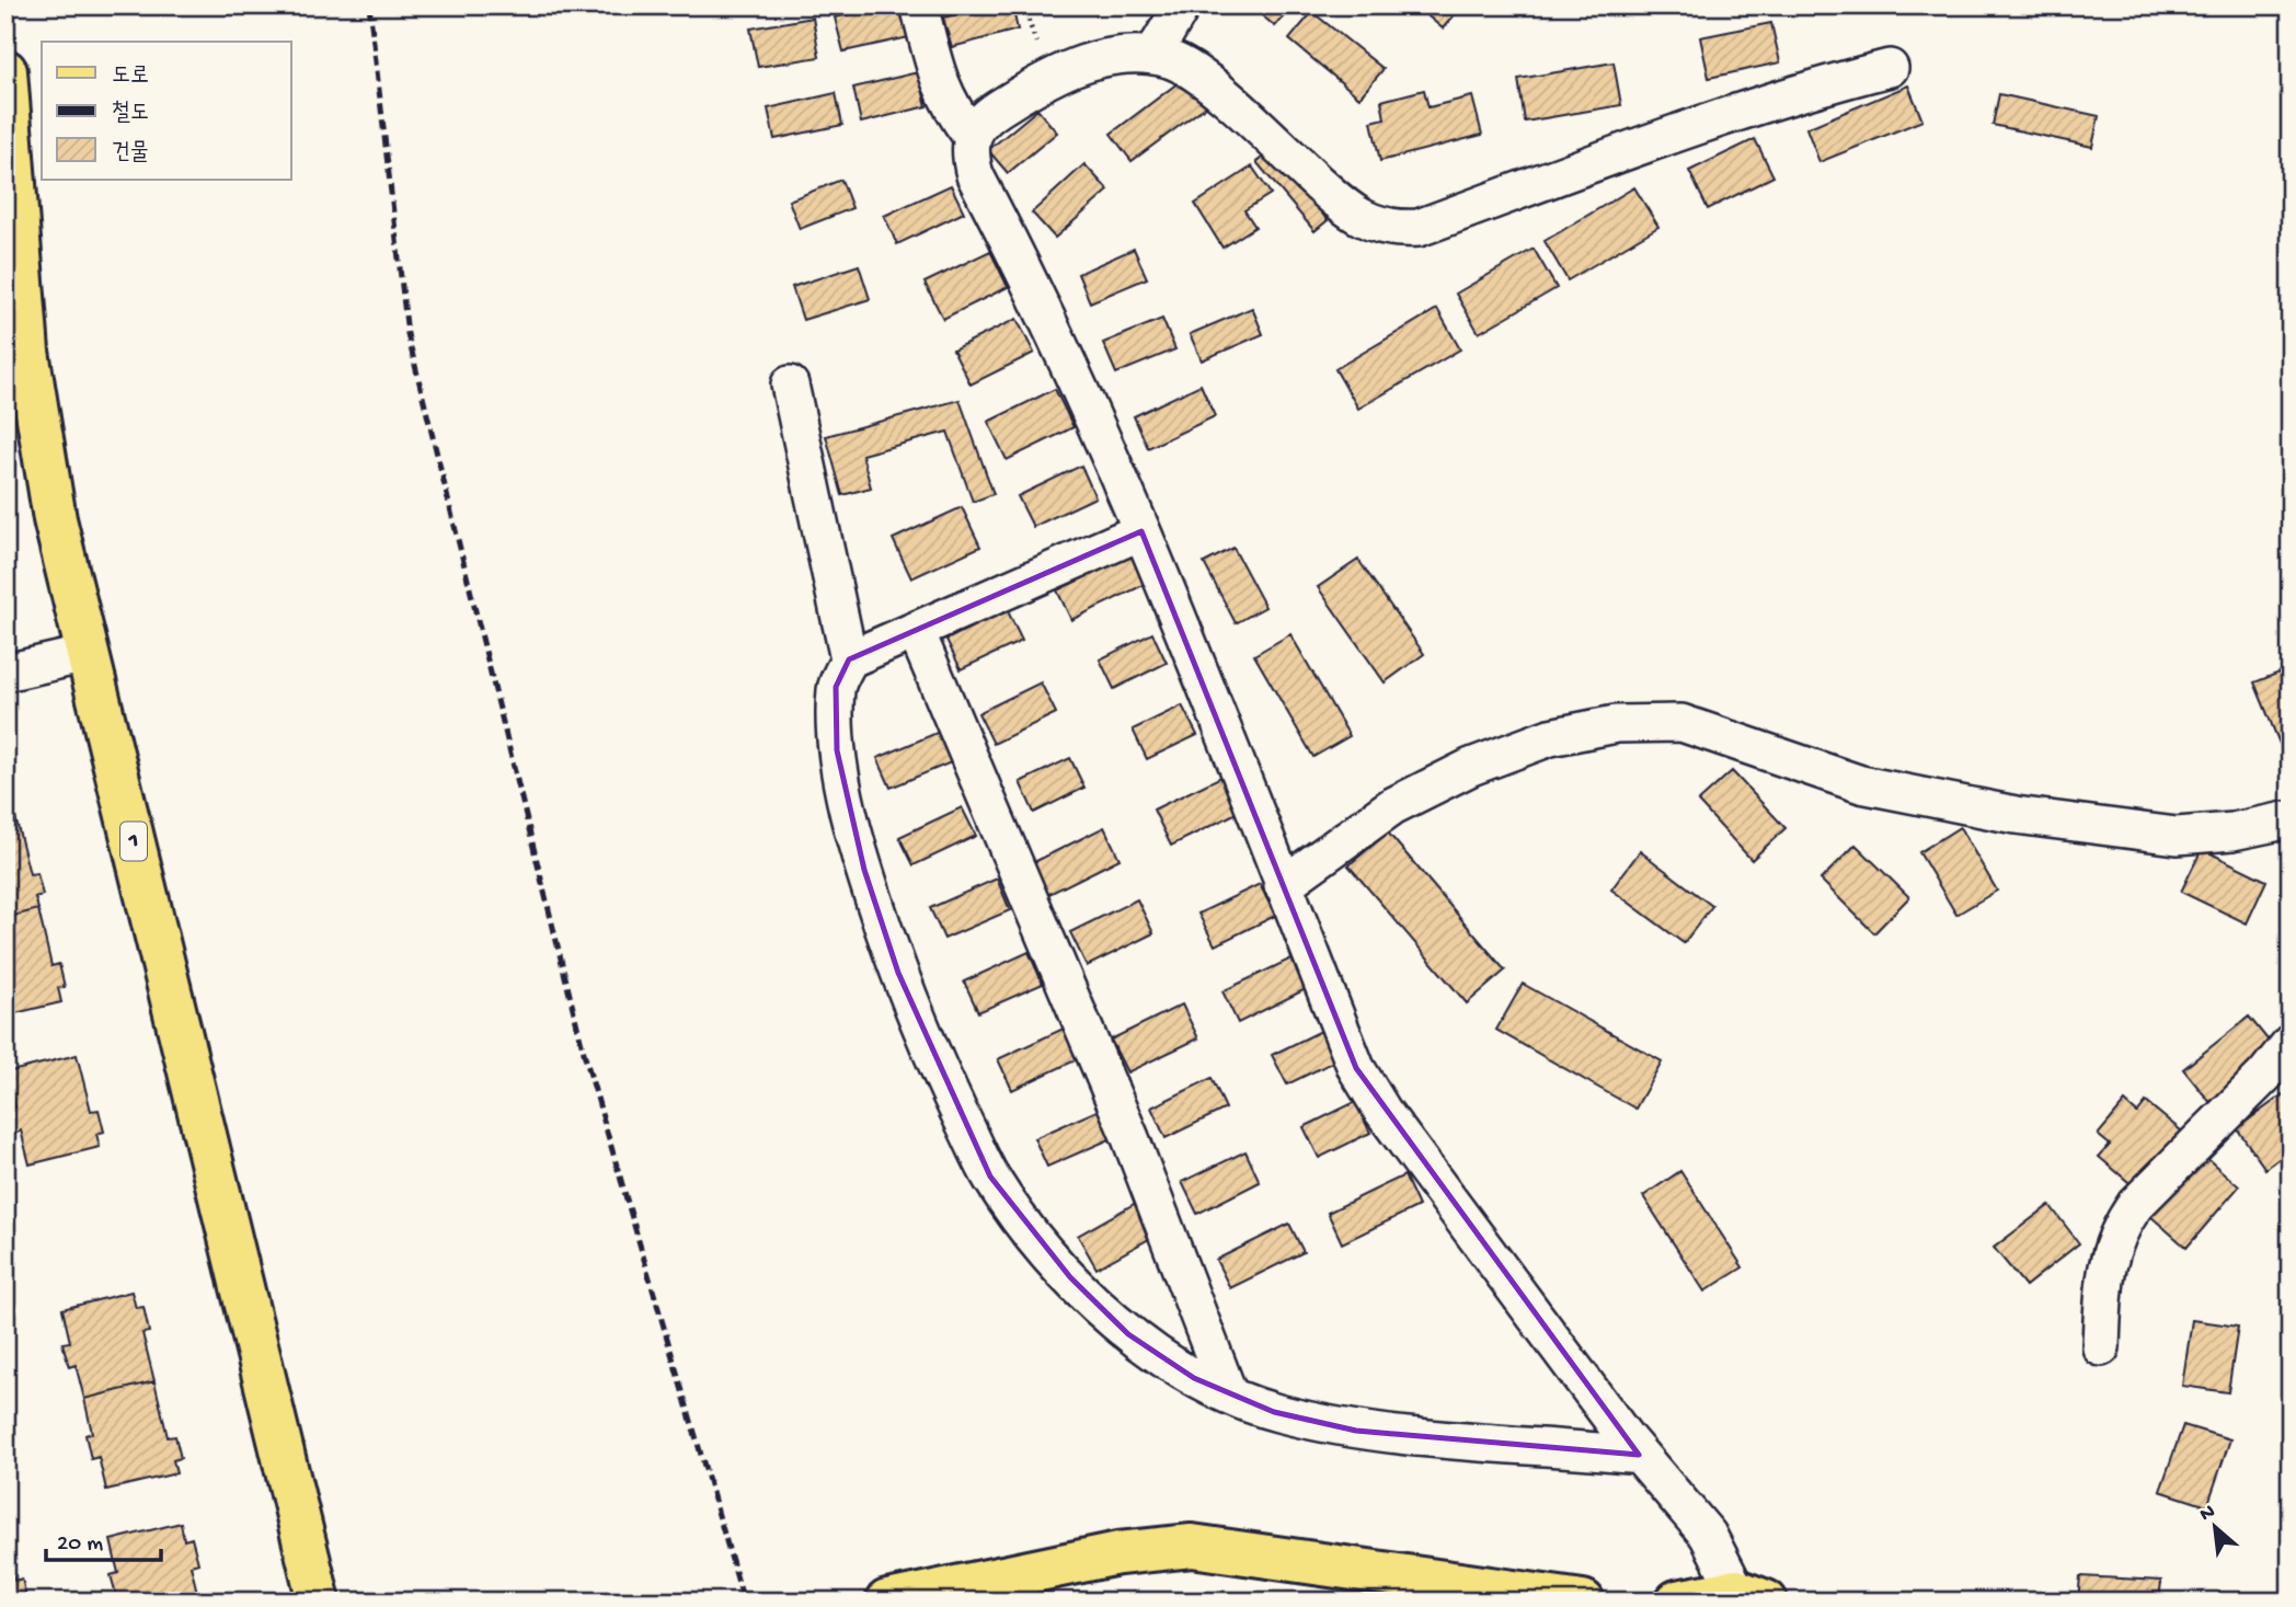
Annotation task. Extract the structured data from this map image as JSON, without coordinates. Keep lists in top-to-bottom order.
{
  "streets": {
    "main road": ["1"]
  },
  "legend": ["도로", "철도", "건물"],
  "scale_bar": "20 m",
  "north": "top left"
}
